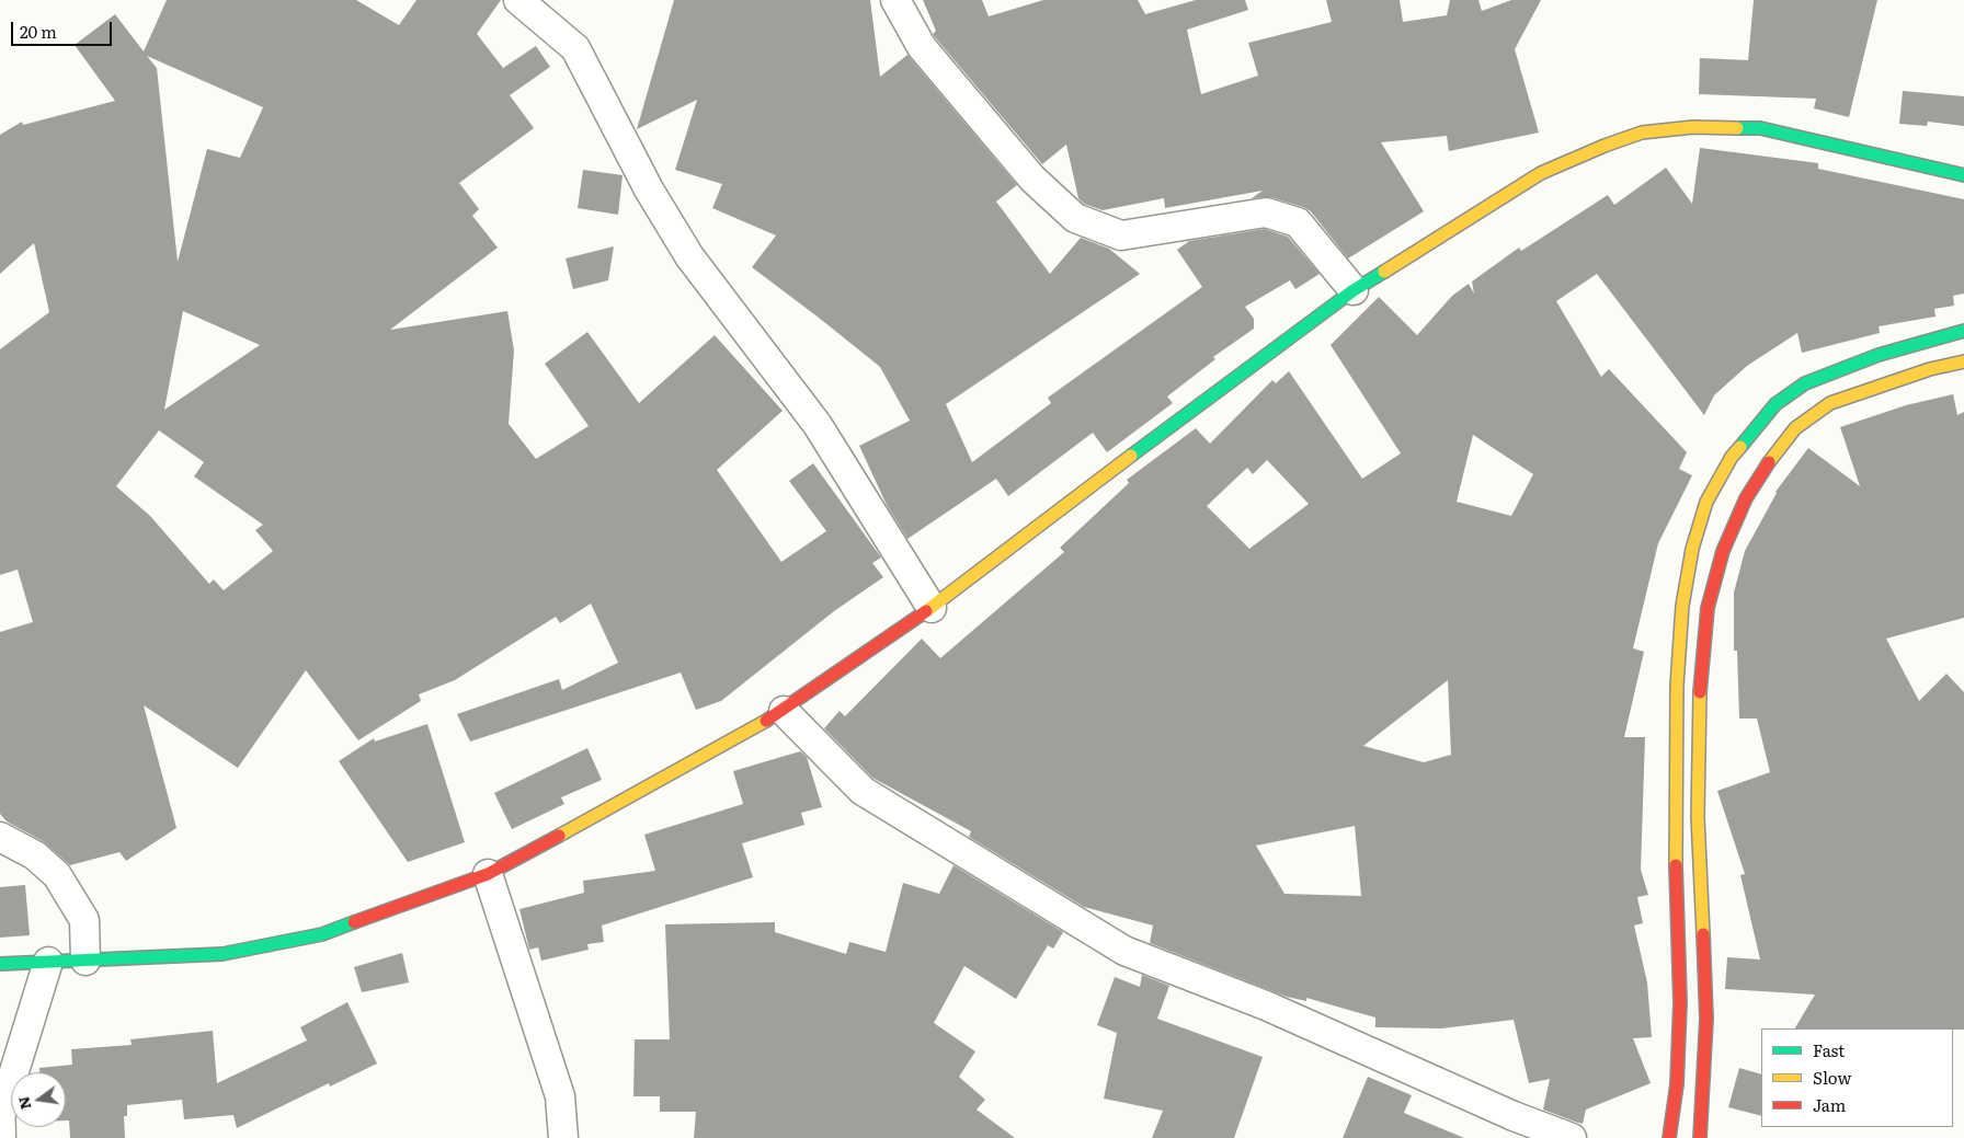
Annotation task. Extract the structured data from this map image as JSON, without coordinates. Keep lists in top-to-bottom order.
{
  "legend": ["Fast", "Slow", "Jam"],
  "scale_bar": "20 m",
  "north": "left"
}
